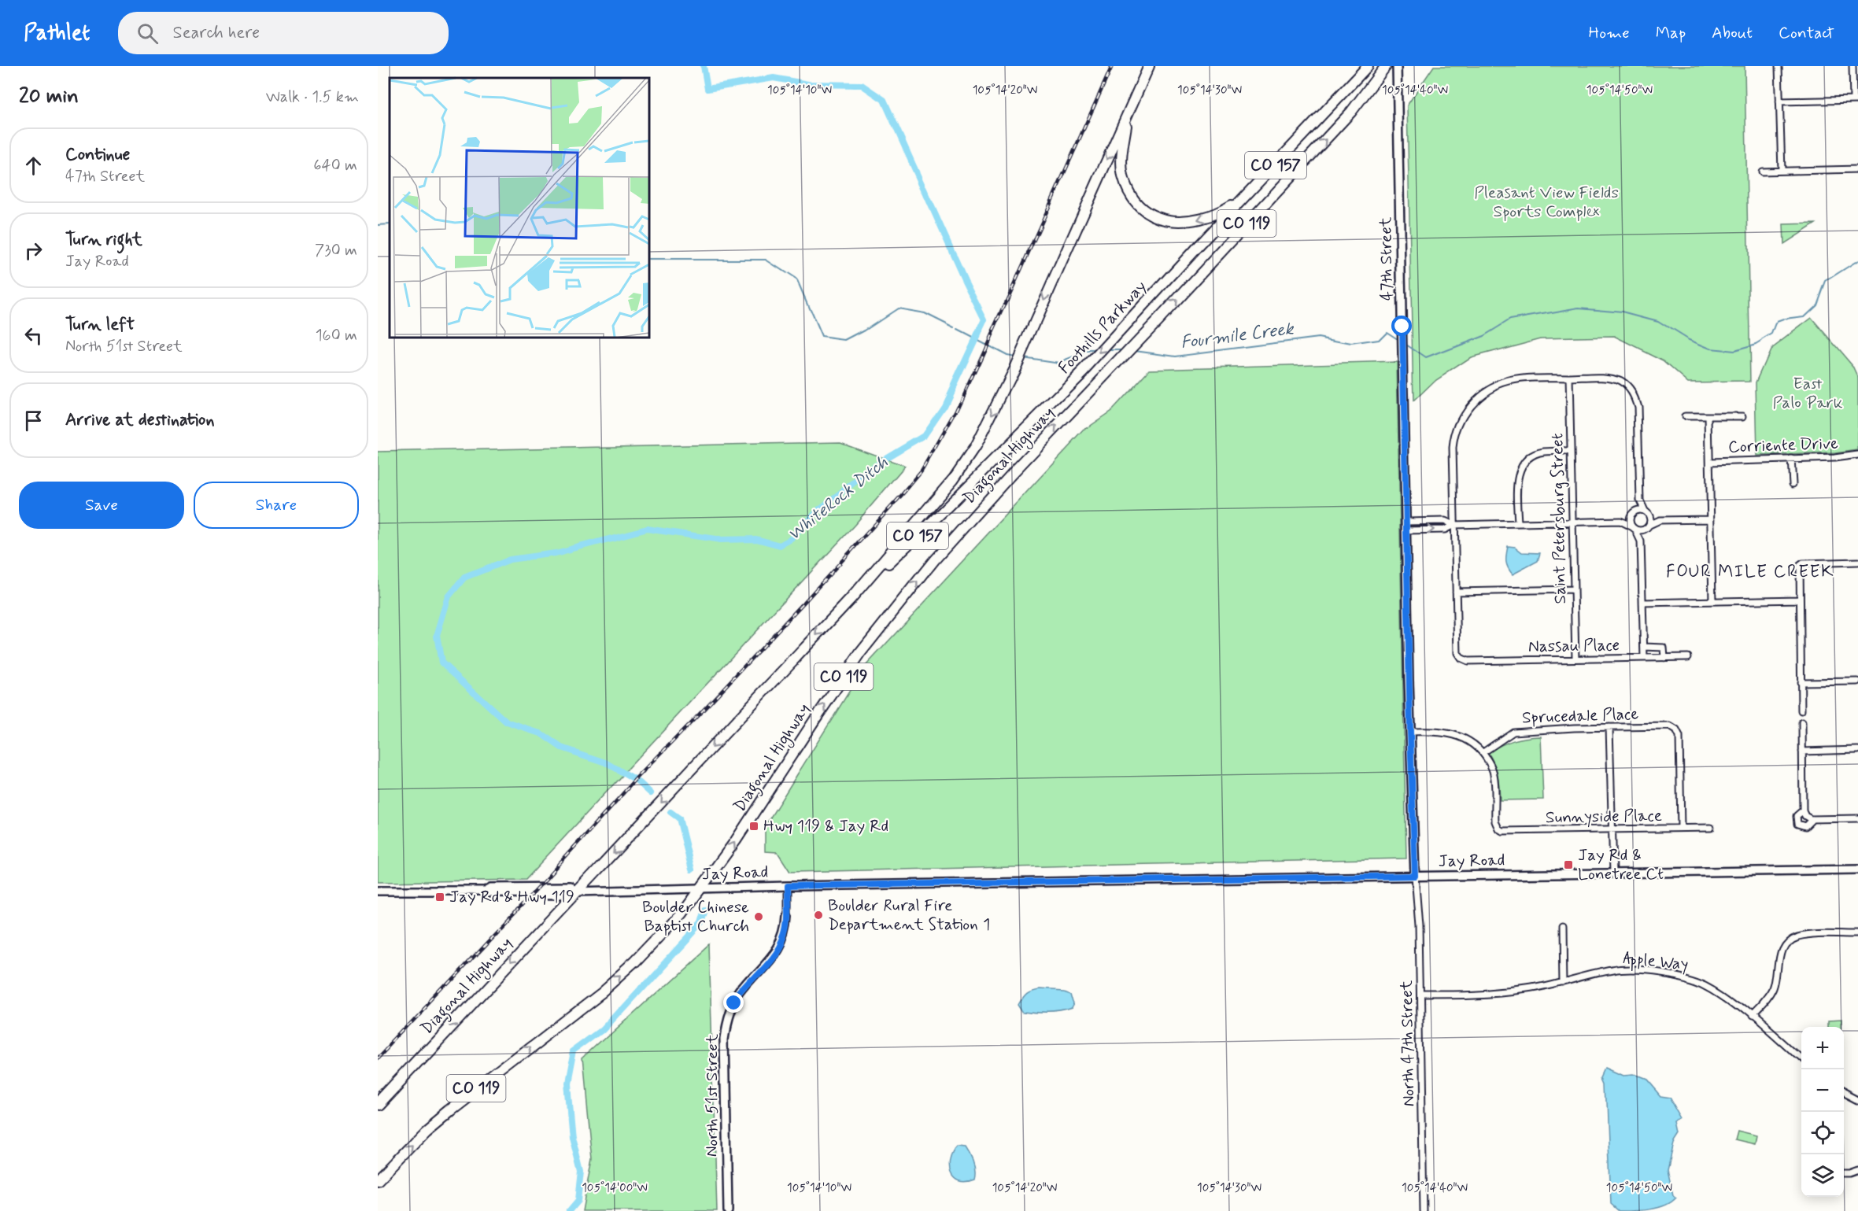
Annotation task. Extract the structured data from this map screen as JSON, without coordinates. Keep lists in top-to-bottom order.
{
  "streets": {
    "highway": [
      "CO 157",
      "CO 119",
      "Foothills Parkway",
      "Diagonal Highway"
    ],
    "street": [
      "47th Street",
      "Corriente Drive",
      "Saint Petersburg Street",
      "Nassau Place",
      "Sprucedale Place",
      "Sunnyside Place",
      "Jay Road",
      "Apple Way",
      "North 47th Street",
      "North 51st Street"
    ]
  },
  "crossings": [
    ["CO 119", "Foothills Parkway"],
    ["CO 119", "Diagonal Highway"],
    ["47th Street", "Jay Road"],
    ["47th Street", "North 47th Street"],
    ["Foothills Parkway", "Diagonal Highway"],
    ["Diagonal Highway", "Jay Road"],
    ["Saint Petersburg Street", "Nassau Place"],
    ["Sprucedale Place", "Sunnyside Place"],
    ["Jay Road", "North 47th Street"],
    ["Jay Road", "North 51st Street"],
    ["Apple Way", "North 47th Street"]
  ],
  "districts": ["FOUR MILE CREEK"],
  "water": ["Fourmile Creek", "WhiteRock Ditch"],
  "parks": ["Pleasant View Fields Sports Complex", "East Palo Park"],
  "places": {
    "transit": ["Hwy 119 & Jay Rd", "Jay Rd & Lonetree Ct", "Jay Rd & Hwy 119"],
    "other": ["Boulder Rural Fire Department Station 1", "Boulder Chinese Baptist Church"]
  },
  "page": {
    "header": "Pathlet",
    "search": "Search here",
    "nav": [
      "Home",
      "Map",
      "About",
      "Contact"
    ],
    "heading": ["20 min", "Walk · 1.5 km"],
    "list": [
      ["Continue", "47th Street", "640 m"],
      ["Turn right", "Jay Road", "730 m"],
      ["Turn left", "North 51st Street", "160 m"],
      "Arrive at destination"
    ],
    "buttons": ["Save", "Share"],
    "map_buttons": ["+", "−"]
  },
  "coordinates": [
    "105°14'10\"W",
    "105°14'20\"W",
    "105°14'30\"W",
    "105°14'40\"W",
    "105°14'50\"W",
    "105°14'00\"W"
  ]
}
